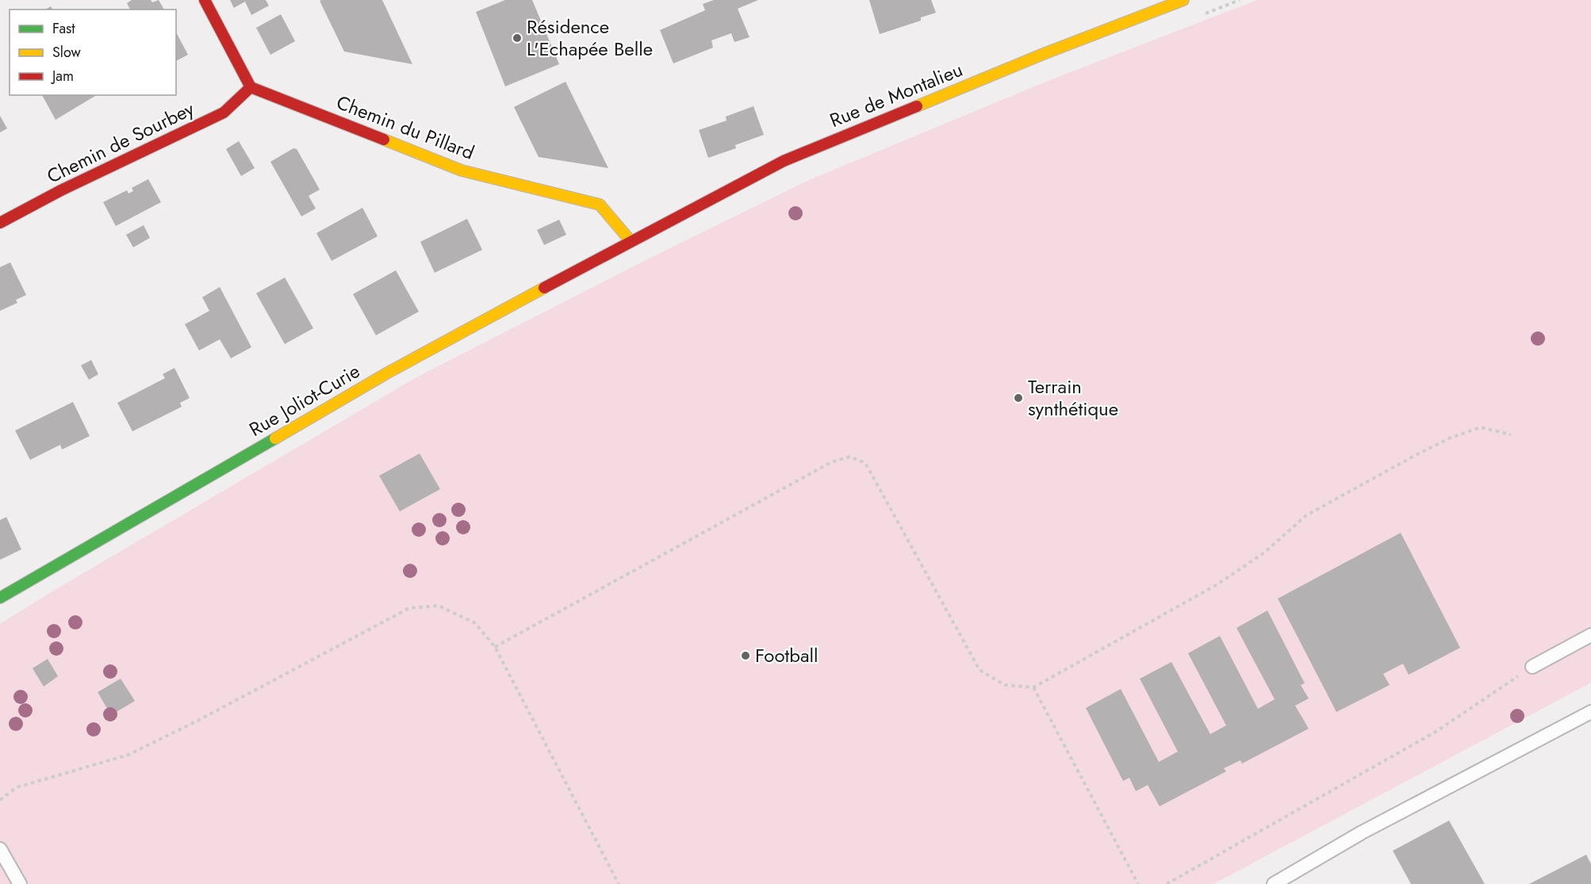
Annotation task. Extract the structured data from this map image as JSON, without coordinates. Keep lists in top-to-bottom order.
{
  "streets": {
    "street": [
      "Rue de Montalieu",
      "Chemin du Pillard",
      "Chemin de Sourbey",
      "Rue Joliot-Curie"
    ]
  },
  "crossings": [
    ["Rue de Montalieu", "Chemin du Pillard"],
    ["Rue de Montalieu", "Rue Joliot-Curie"],
    ["Chemin du Pillard", "Chemin de Sourbey"],
    ["Chemin du Pillard", "Rue Joliot-Curie"]
  ],
  "places": ["Résidence L'Echapée Belle", "Terrain synthétique", "Football"],
  "legend": ["Fast", "Slow", "Jam"]
}
